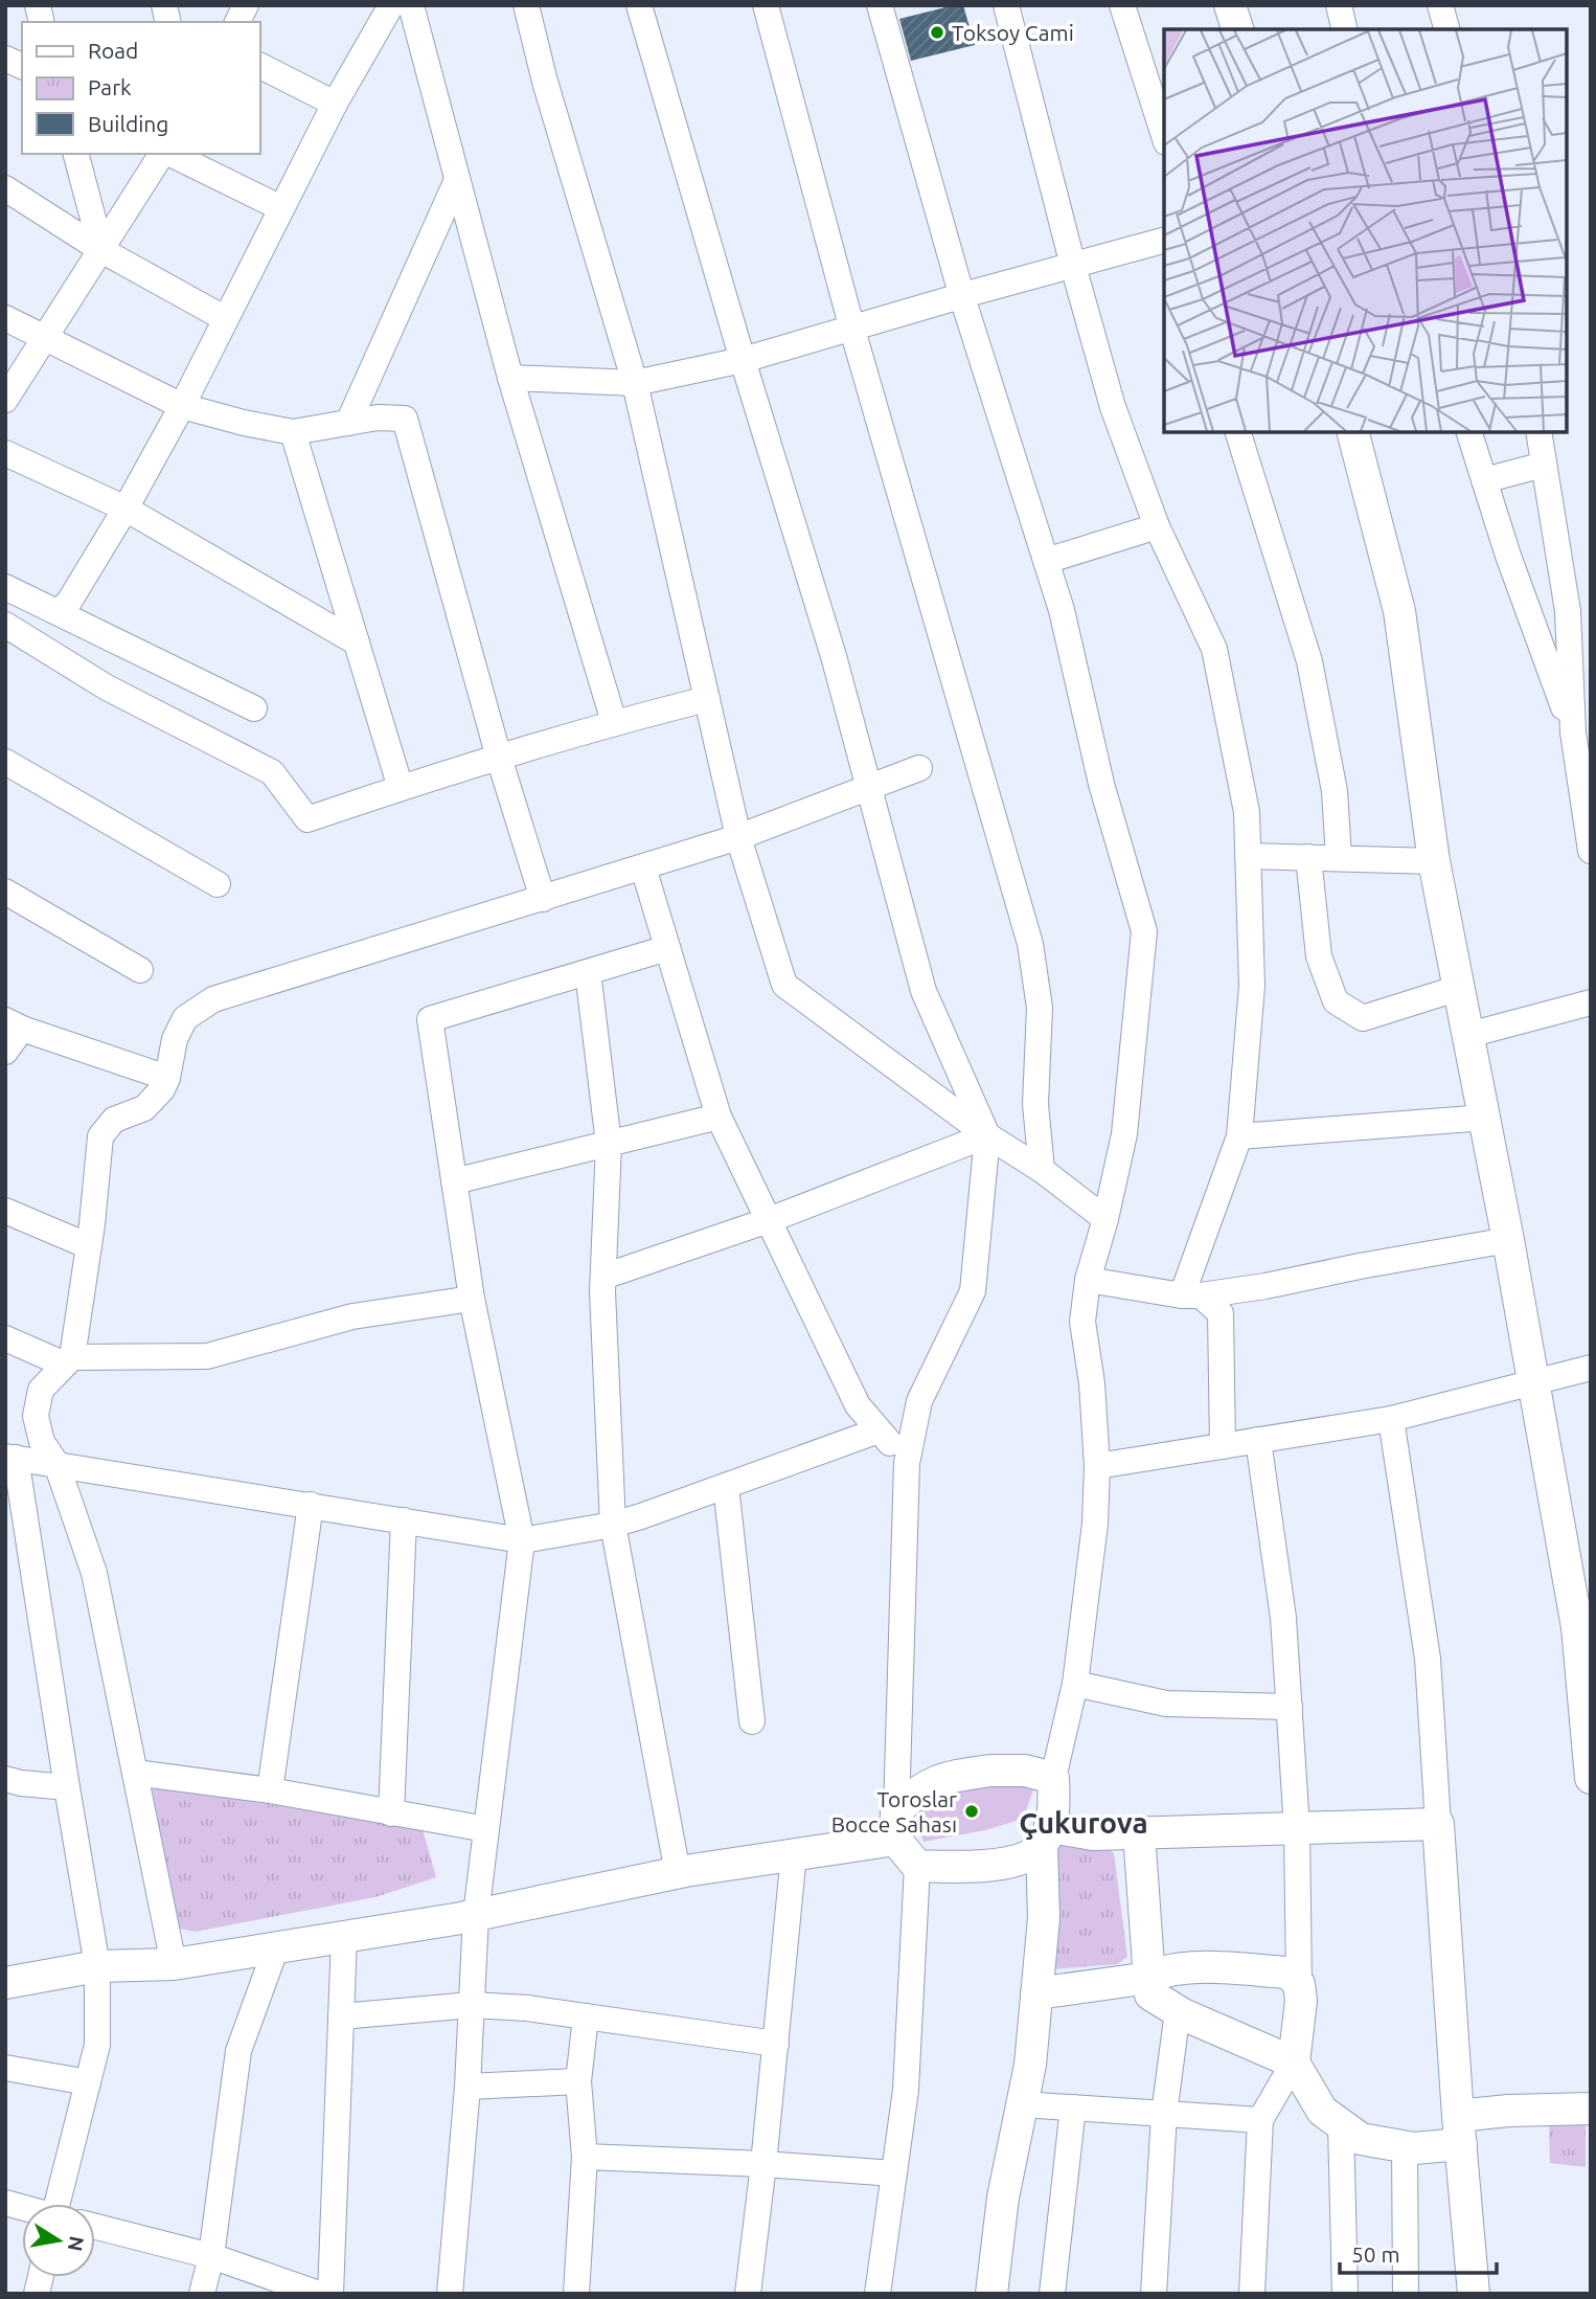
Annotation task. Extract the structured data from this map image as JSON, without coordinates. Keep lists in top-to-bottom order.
{
  "districts": ["Çukurova"],
  "places": ["Toksoy Cami", "Toroslar Bocce Sahası"],
  "legend": ["Road", "Park", "Building"],
  "scale_bar": "50 m",
  "north": "right"
}
